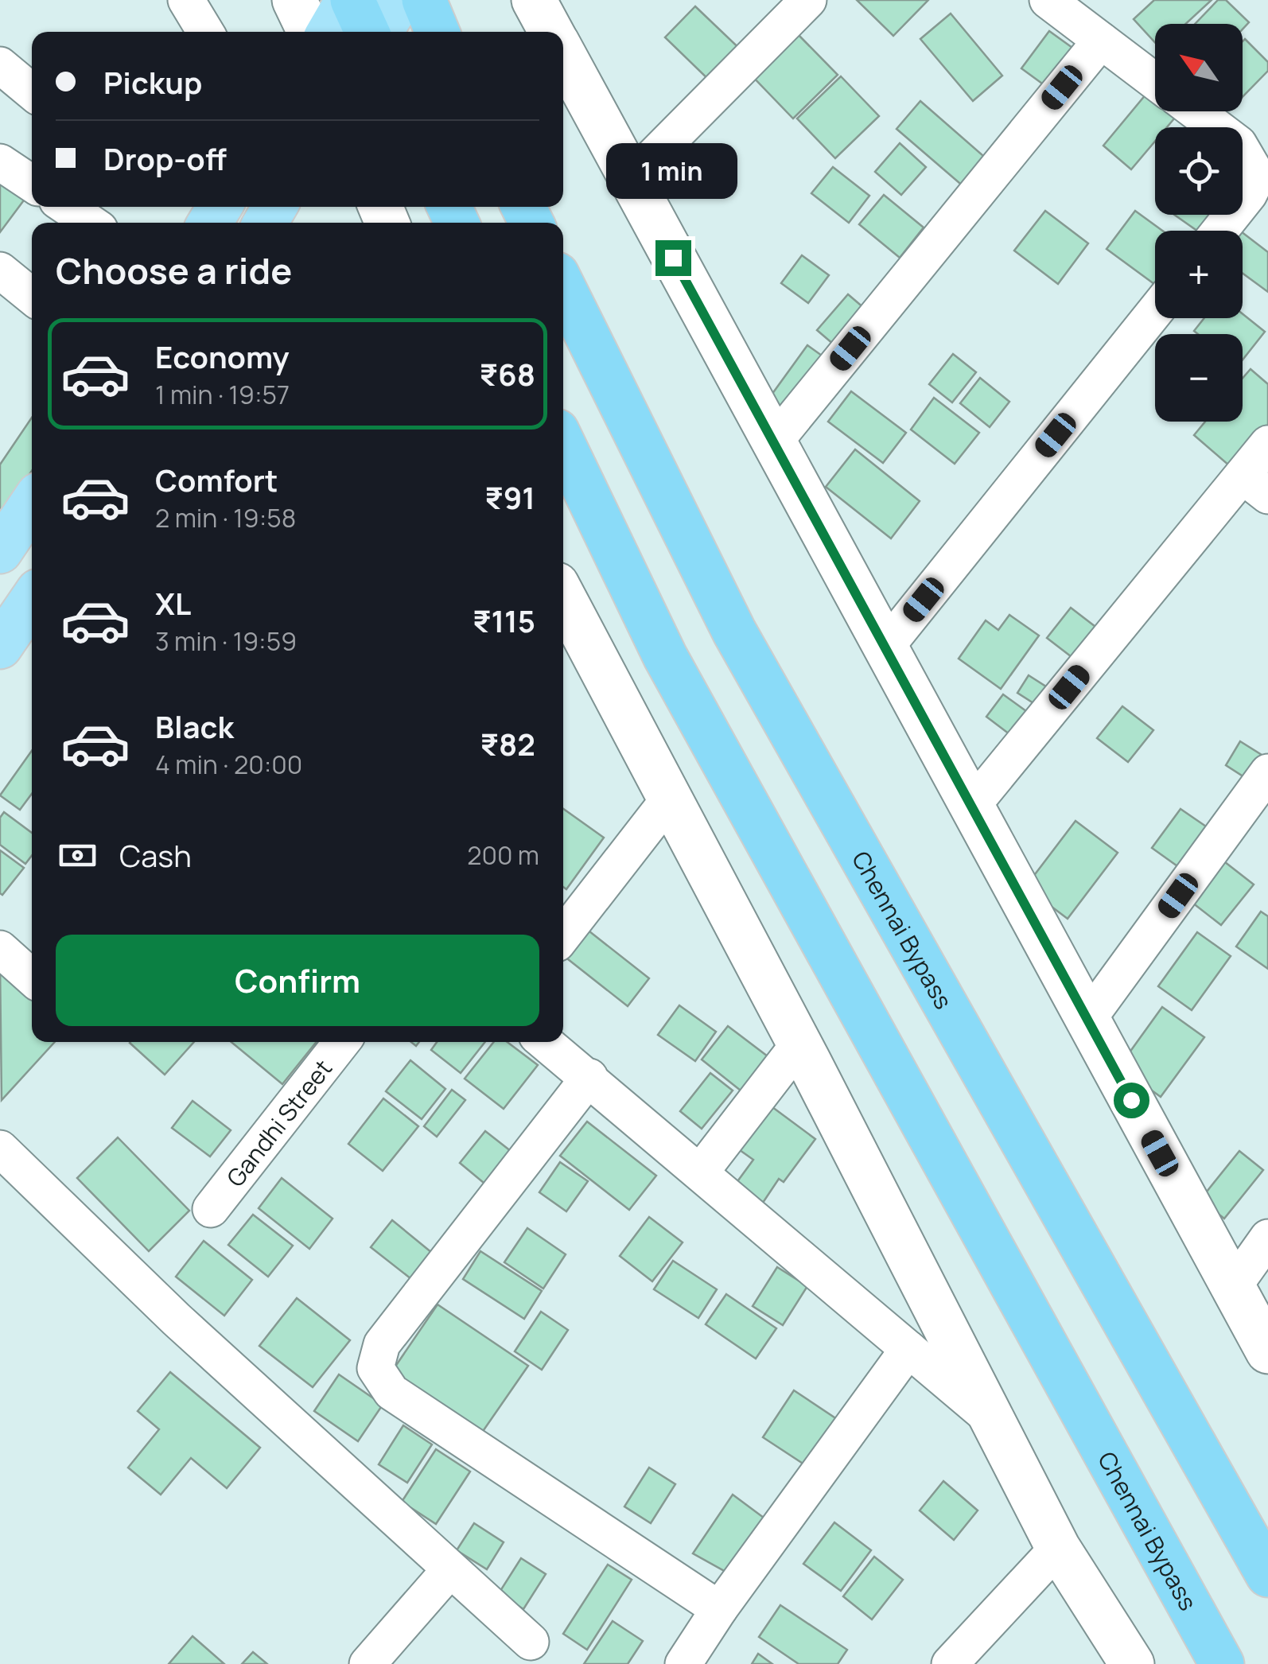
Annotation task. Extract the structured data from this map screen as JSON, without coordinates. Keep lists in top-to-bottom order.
{
  "streets": {
    "highway": ["Chennai Bypass"],
    "street": ["Gandhi Street"]
  },
  "north": "top left",
  "page": {
    "map_buttons": ["+", "−"],
    "banner": ["Pickup", "Drop-off"],
    "bubble": "1 min",
    "heading": "Choose a ride",
    "list": [
      {
        "name": "Economy",
        "note": "1 min · 19:57",
        "value": "₹68"
      },
      {
        "name": "Comfort",
        "note": "2 min · 19:58",
        "value": "₹91"
      },
      {
        "name": "XL",
        "note": "3 min · 19:59",
        "value": "₹115"
      },
      {
        "name": "Black",
        "note": "4 min · 20:00",
        "value": "₹82"
      }
    ],
    "pay": ["Cash", "200 m"],
    "buttons": "Confirm"
  }
}
